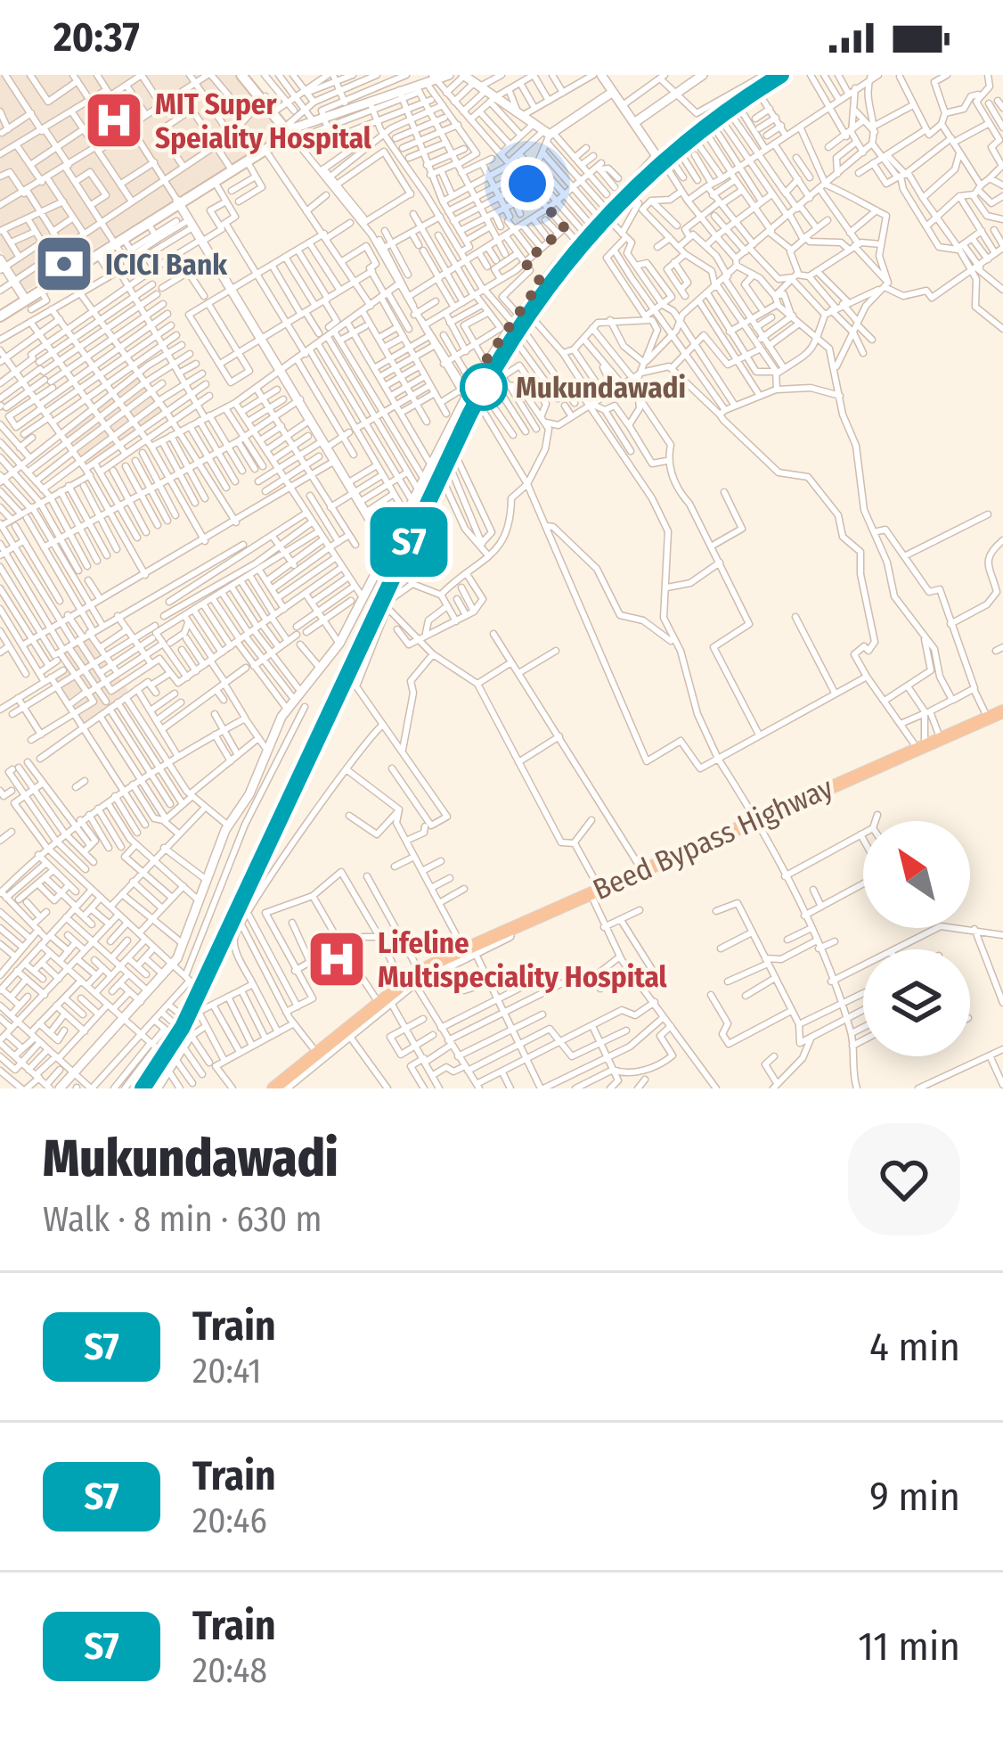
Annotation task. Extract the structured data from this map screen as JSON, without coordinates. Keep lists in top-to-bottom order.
{
  "streets": {
    "highway": ["Beed Bypass Highway"]
  },
  "places": {
    "hospital": ["MIT Super Speiality Hospital", "Lifeline Multispeciality Hospital"],
    "bank": ["ICICI Bank"],
    "other": ["Mukundawadi"]
  },
  "north": "top left",
  "page": {
    "status": "20:37",
    "on_map": "S7",
    "heading": ["Mukundawadi", "Walk · 8 min · 630 m"],
    "list": [
      {
        "mark": "S7",
        "name": "Train",
        "note": "20:41",
        "value": "4 min"
      },
      {
        "mark": "S7",
        "name": "Train",
        "note": "20:46",
        "value": "9 min"
      },
      {
        "mark": "S7",
        "name": "Train",
        "note": "20:48",
        "value": "11 min"
      }
    ]
  }
}
